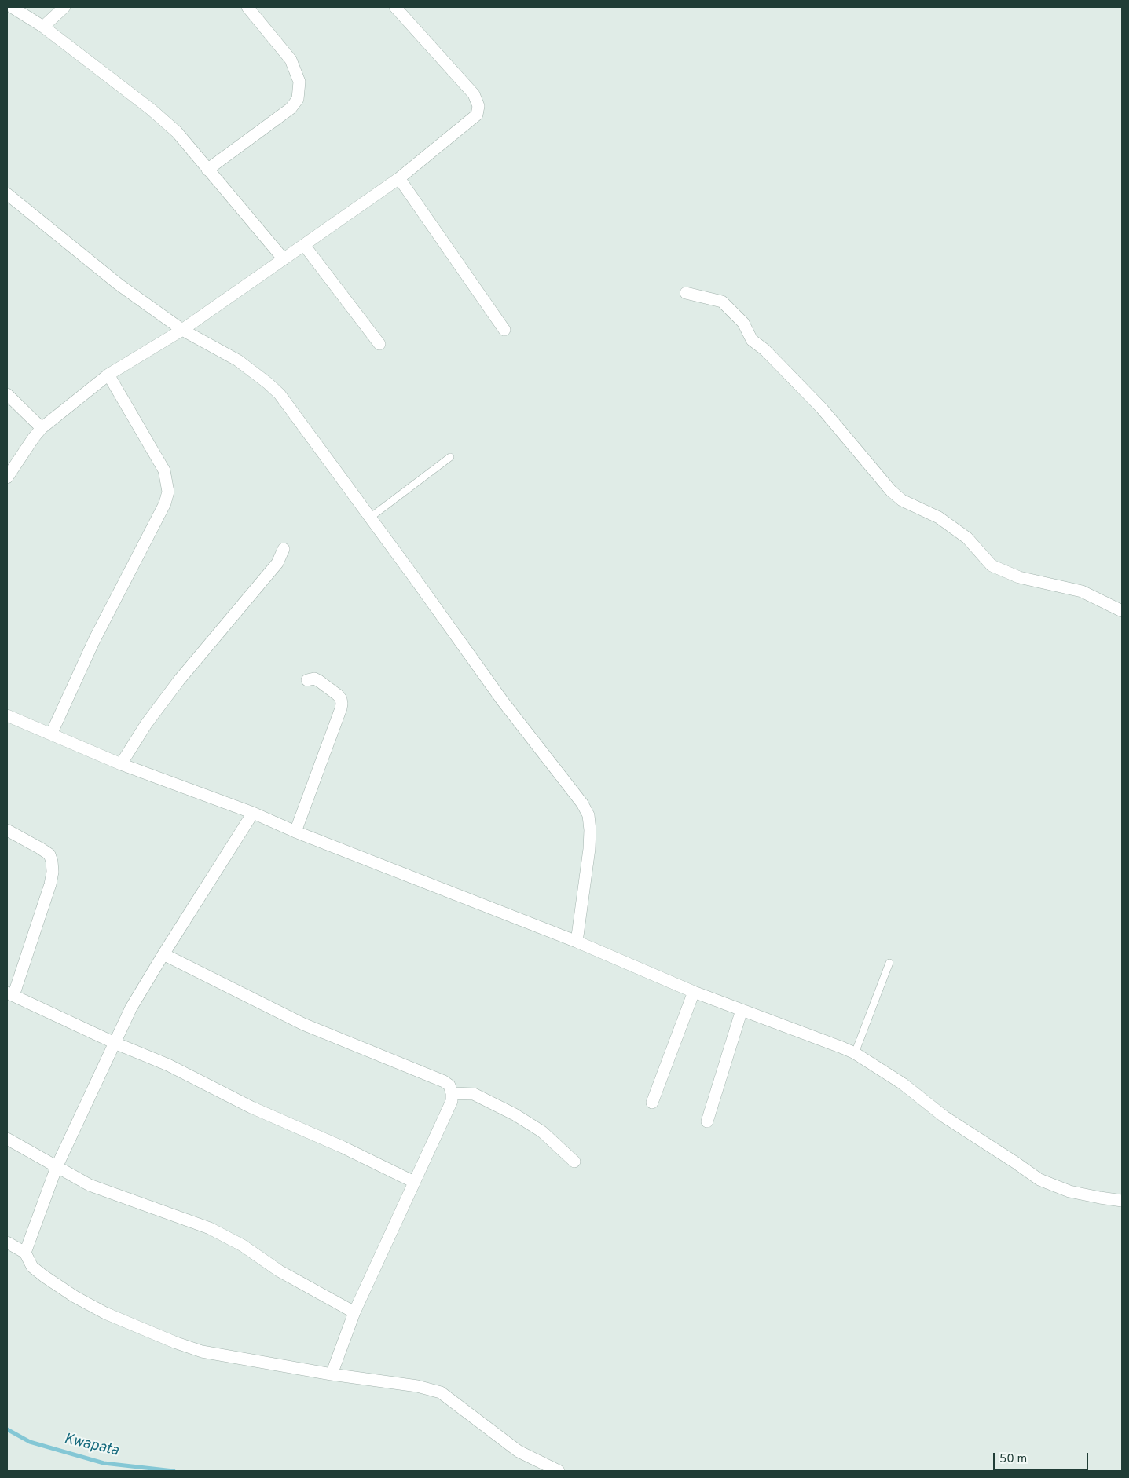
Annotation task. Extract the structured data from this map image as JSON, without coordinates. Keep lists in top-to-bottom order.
{
  "water": ["Kwapata"],
  "scale_bar": "50 m"
}
